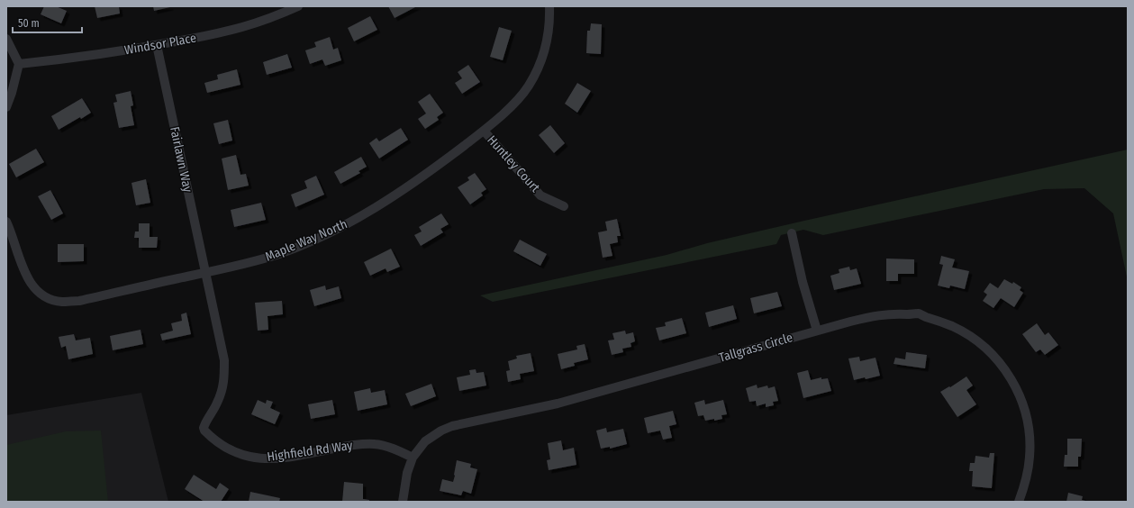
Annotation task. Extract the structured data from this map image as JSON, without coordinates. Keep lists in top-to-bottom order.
{
  "streets": {
    "street": [
      "Windsor Place",
      "Fairlawn Way",
      "Huntley Court",
      "Maple Way North",
      "Tallgrass Circle",
      "Highfield Rd Way"
    ]
  },
  "crossings": [
    ["Windsor Place", "Fairlawn Way"],
    ["Fairlawn Way", "Maple Way North"],
    ["Fairlawn Way", "Highfield Rd Way"],
    ["Huntley Court", "Maple Way North"],
    ["Maple Way North", "Highfield Rd Way"],
    ["Tallgrass Circle", "Highfield Rd Way"]
  ],
  "scale_bar": "50 m"
}
